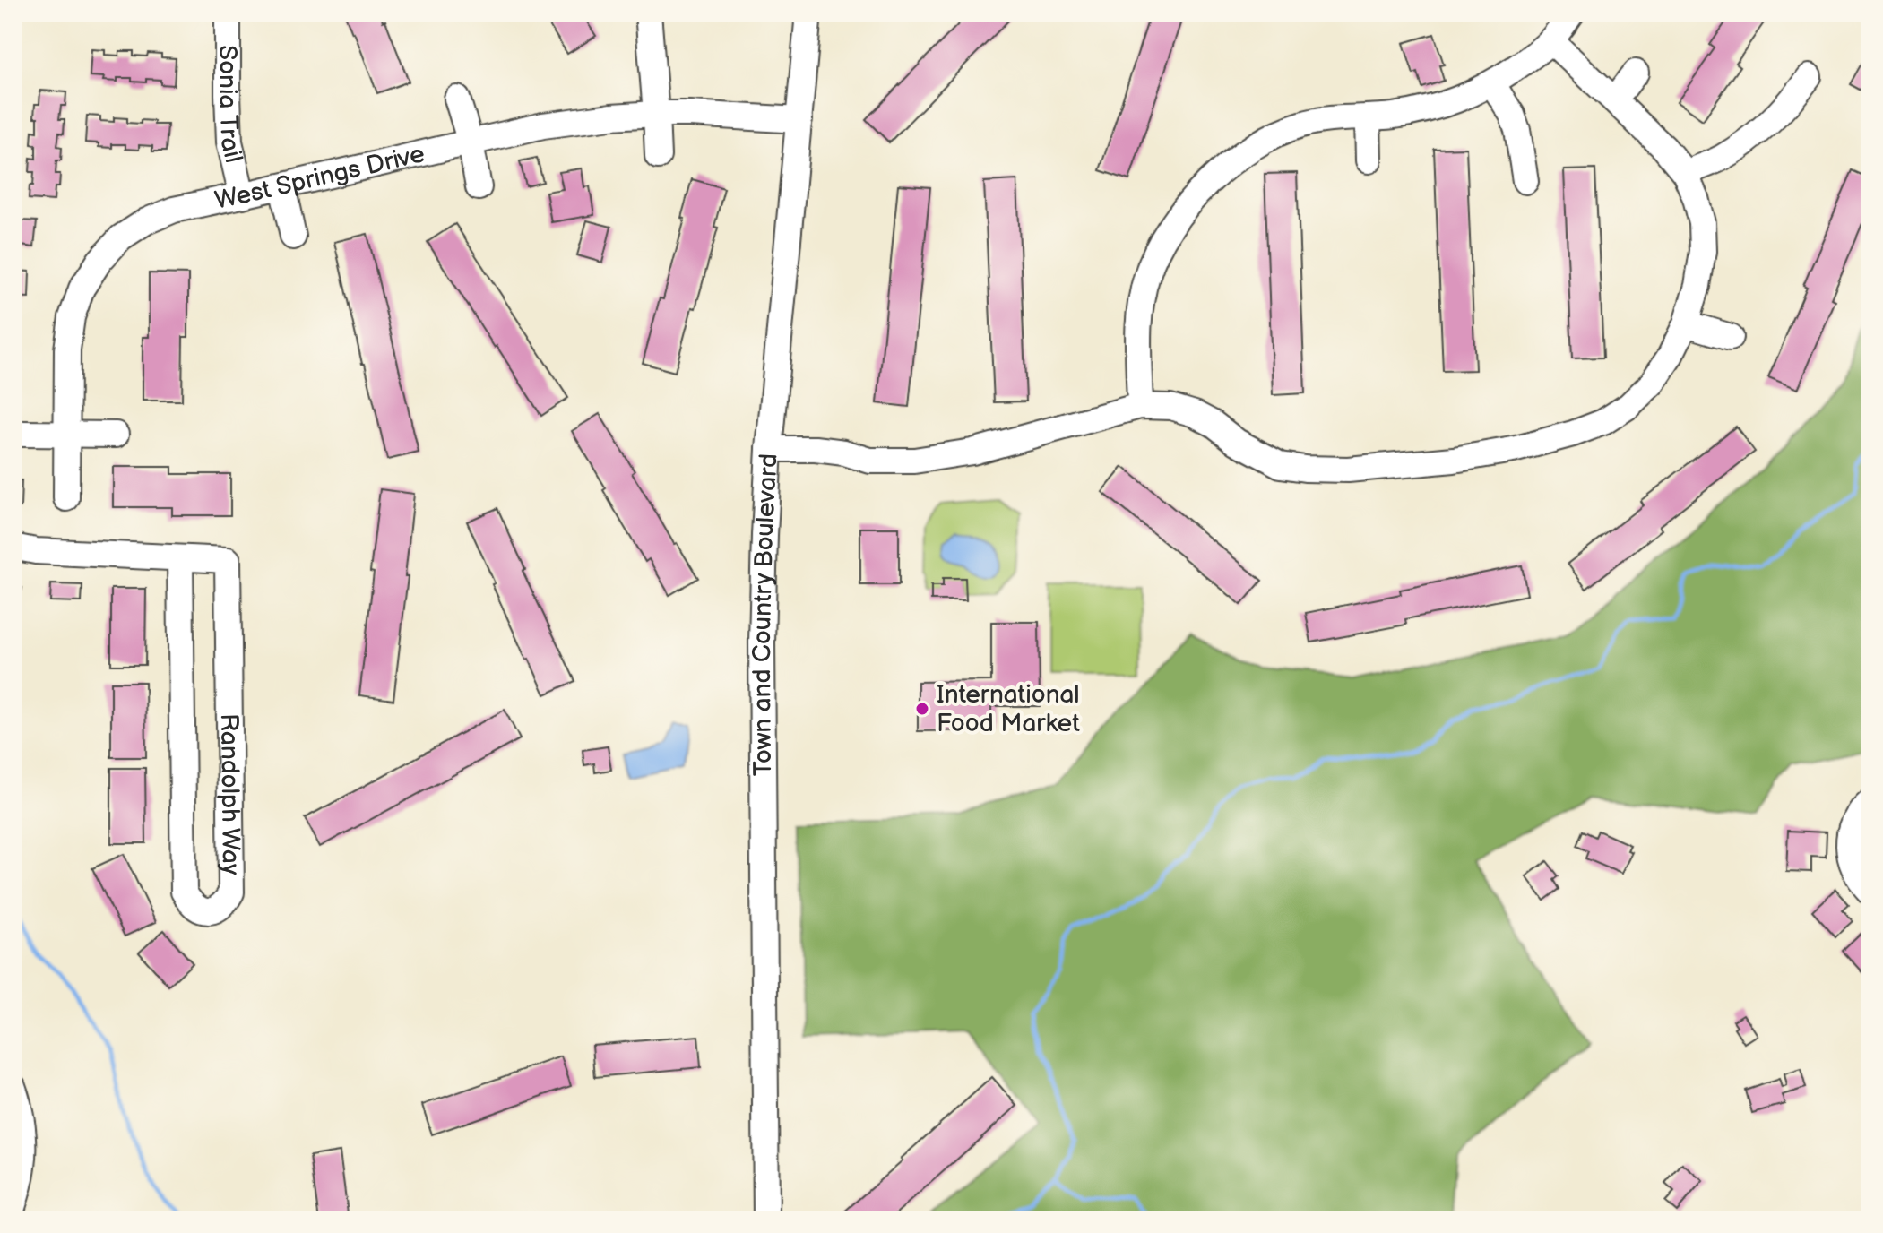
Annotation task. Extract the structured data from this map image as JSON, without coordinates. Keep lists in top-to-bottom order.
{
  "streets": {
    "street": [
      "Sonia Trail",
      "West Springs Drive",
      "Town and Country Boulevard",
      "Randolph Way"
    ]
  },
  "crossings": [
    ["Sonia Trail", "West Springs Drive"],
    ["West Springs Drive", "Town and Country Boulevard"]
  ],
  "places": ["International Food Market"]
}
